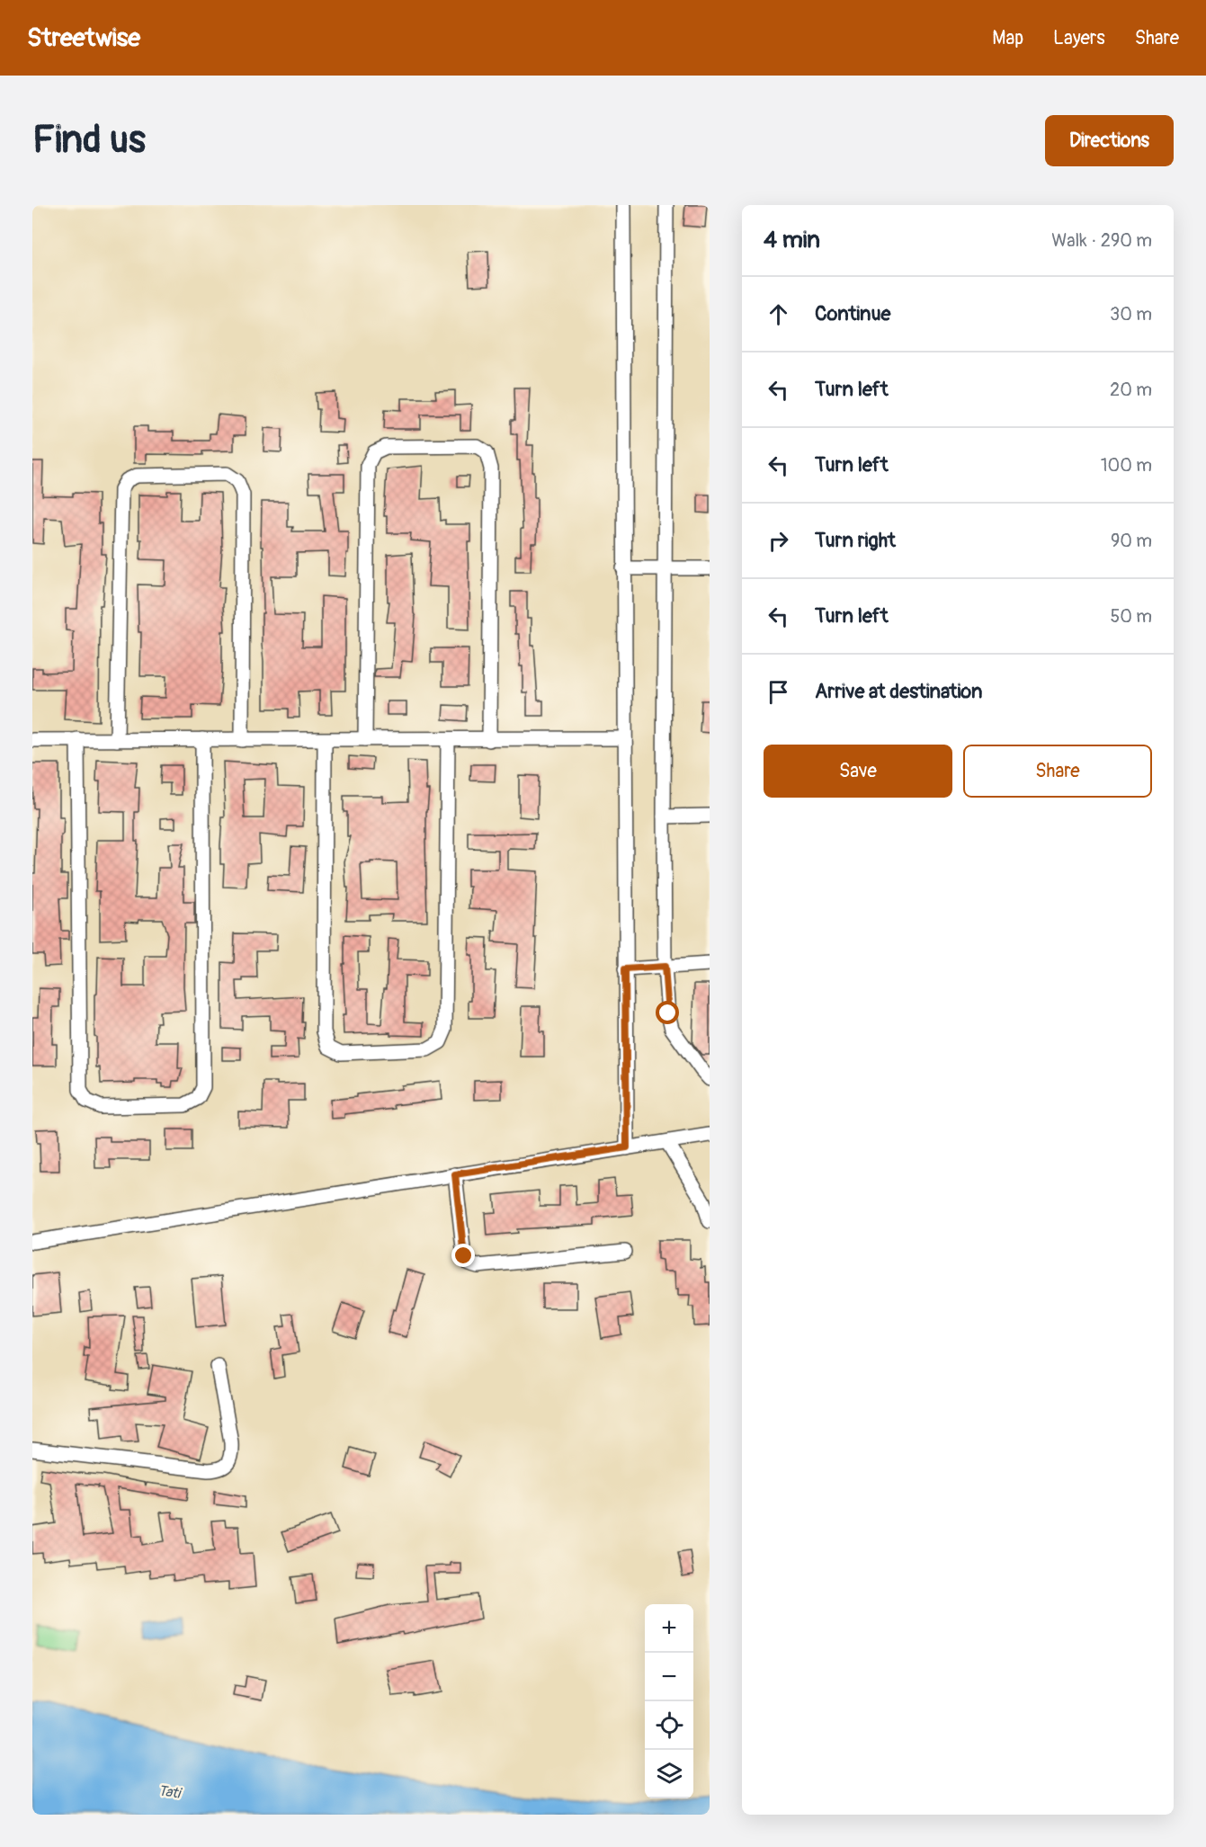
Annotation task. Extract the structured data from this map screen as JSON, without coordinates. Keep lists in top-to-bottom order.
{
  "water": ["Tati"],
  "page": {
    "header": "Streetwise",
    "nav": ["Map", "Layers", "Share"],
    "buttons": [
      "Directions",
      ["Save", "Share"]
    ],
    "title": "Find us",
    "heading": ["4 min", "Walk · 290 m"],
    "list": [
      ["Continue", "30 m"],
      ["Turn left", "20 m"],
      ["Turn left", "100 m"],
      ["Turn right", "90 m"],
      ["Turn left", "50 m"],
      "Arrive at destination"
    ],
    "map_buttons": ["+", "−"]
  }
}
